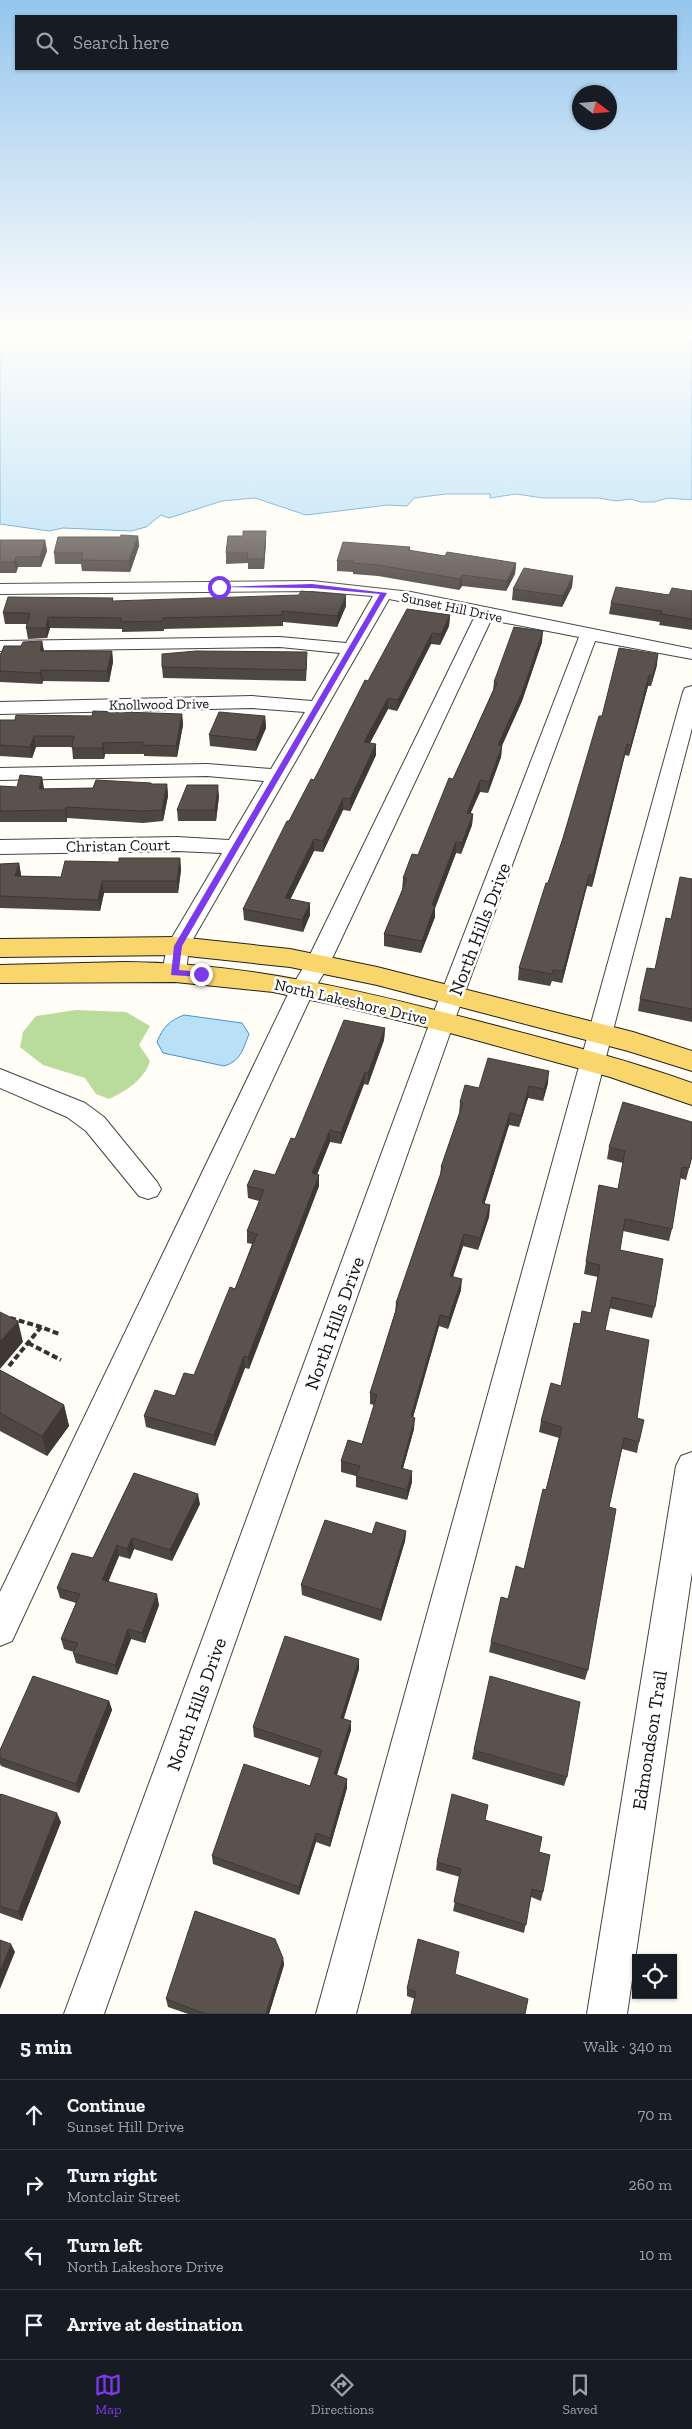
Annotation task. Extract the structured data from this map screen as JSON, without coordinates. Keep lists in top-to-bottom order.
{
  "streets": {
    "main road": ["North Lakeshore Drive"],
    "street": [
      "Sunset Hill Drive",
      "Knollwood Drive",
      "Christan Court",
      "North Hills Drive",
      "Edmondson Trail"
    ]
  },
  "crossings": [
    ["Sunset Hill Drive", "North Hills Drive"],
    ["North Hills Drive", "North Lakeshore Drive"]
  ],
  "north": "right",
  "page": {
    "search": "Search here",
    "heading": ["5 min", "Walk · 340 m"],
    "list": [
      ["Continue", "Sunset Hill Drive", "70 m"],
      ["Turn right", "Montclair Street", "260 m"],
      ["Turn left", "North Lakeshore Drive", "10 m"],
      "Arrive at destination"
    ],
    "nav": ["Map", "Directions", "Saved"]
  }
}
